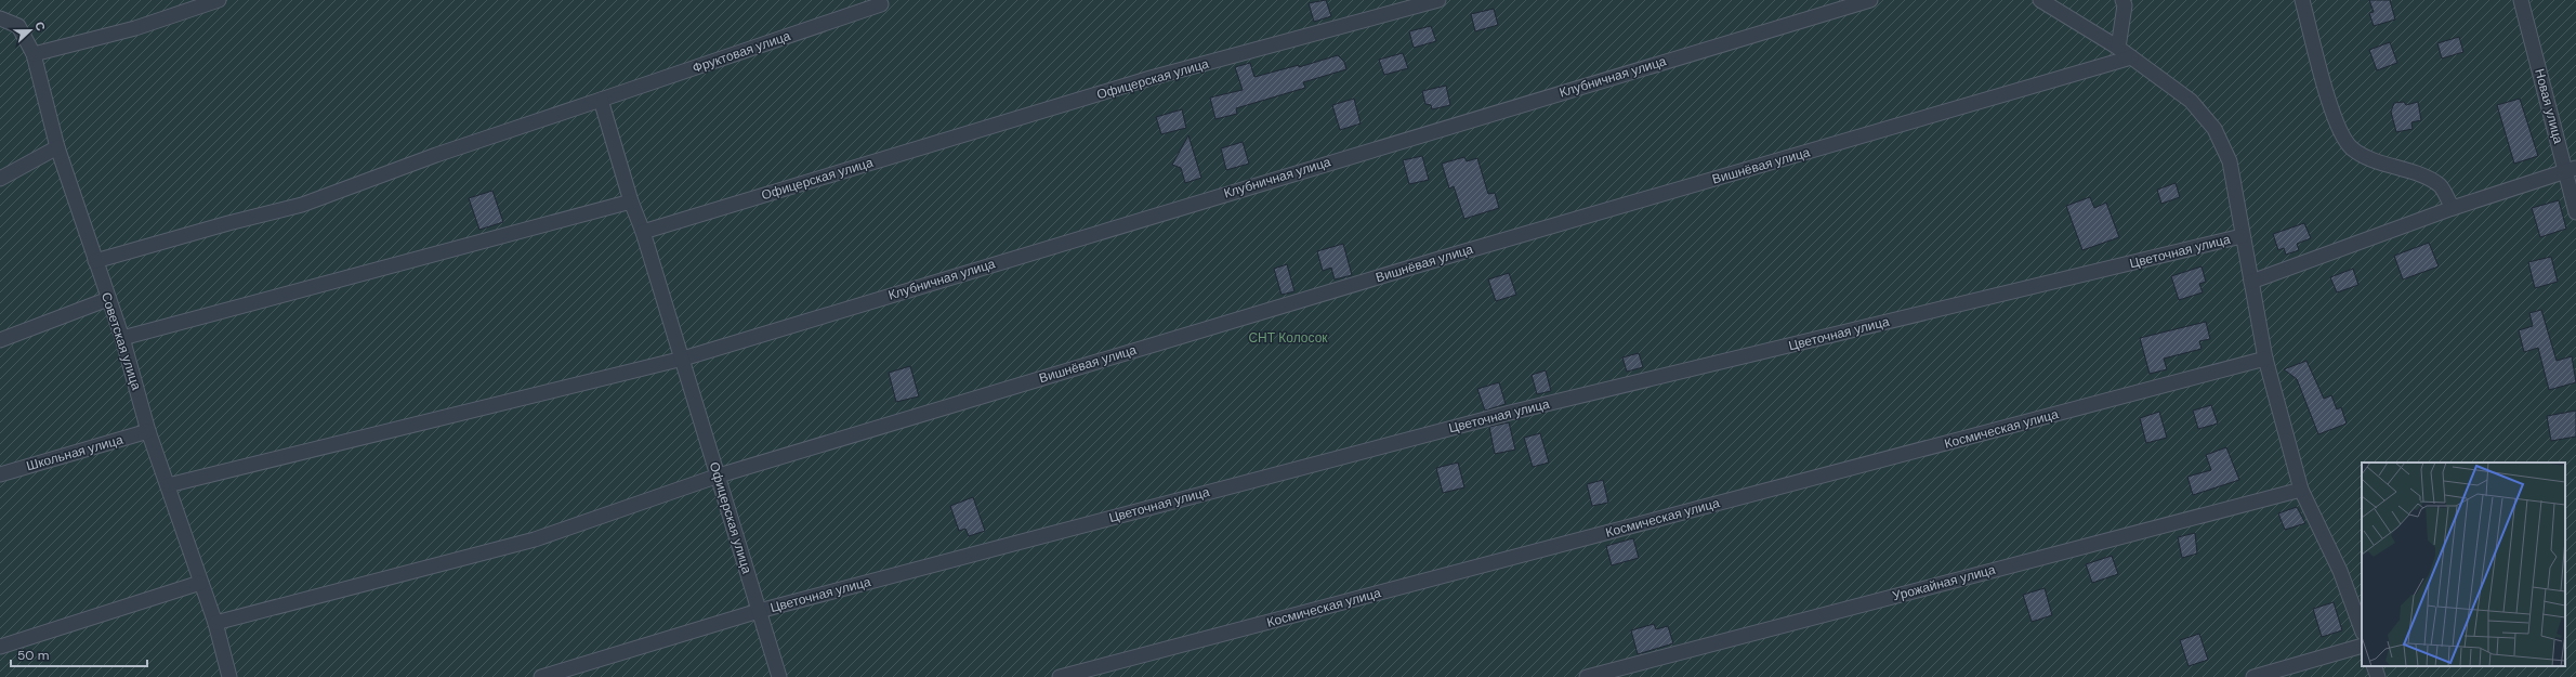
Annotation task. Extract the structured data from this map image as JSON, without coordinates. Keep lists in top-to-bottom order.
{
  "streets": {
    "street": [
      "Фруктовая улица",
      "Клубничная улица",
      "Офицерская улица",
      "Новая улица",
      "Вишнёвая улица",
      "Цветочная улица",
      "Советская улица",
      "Космическая улица",
      "Школьная улица",
      "Урожайная улица"
    ]
  },
  "crossings": [
    ["Фруктовая улица", "Советская улица"],
    ["Клубничная улица", "Офицерская улица"],
    ["Клубничная улица", "Советская улица"],
    ["Офицерская улица", "Вишнёвая улица"],
    ["Офицерская улица", "Цветочная улица"],
    ["Вишнёвая улица", "Советская улица"],
    ["Советская улица", "Школьная улица"]
  ],
  "parks": ["СНТ Колосок"],
  "scale_bar": "50 m",
  "north": "right"
}
